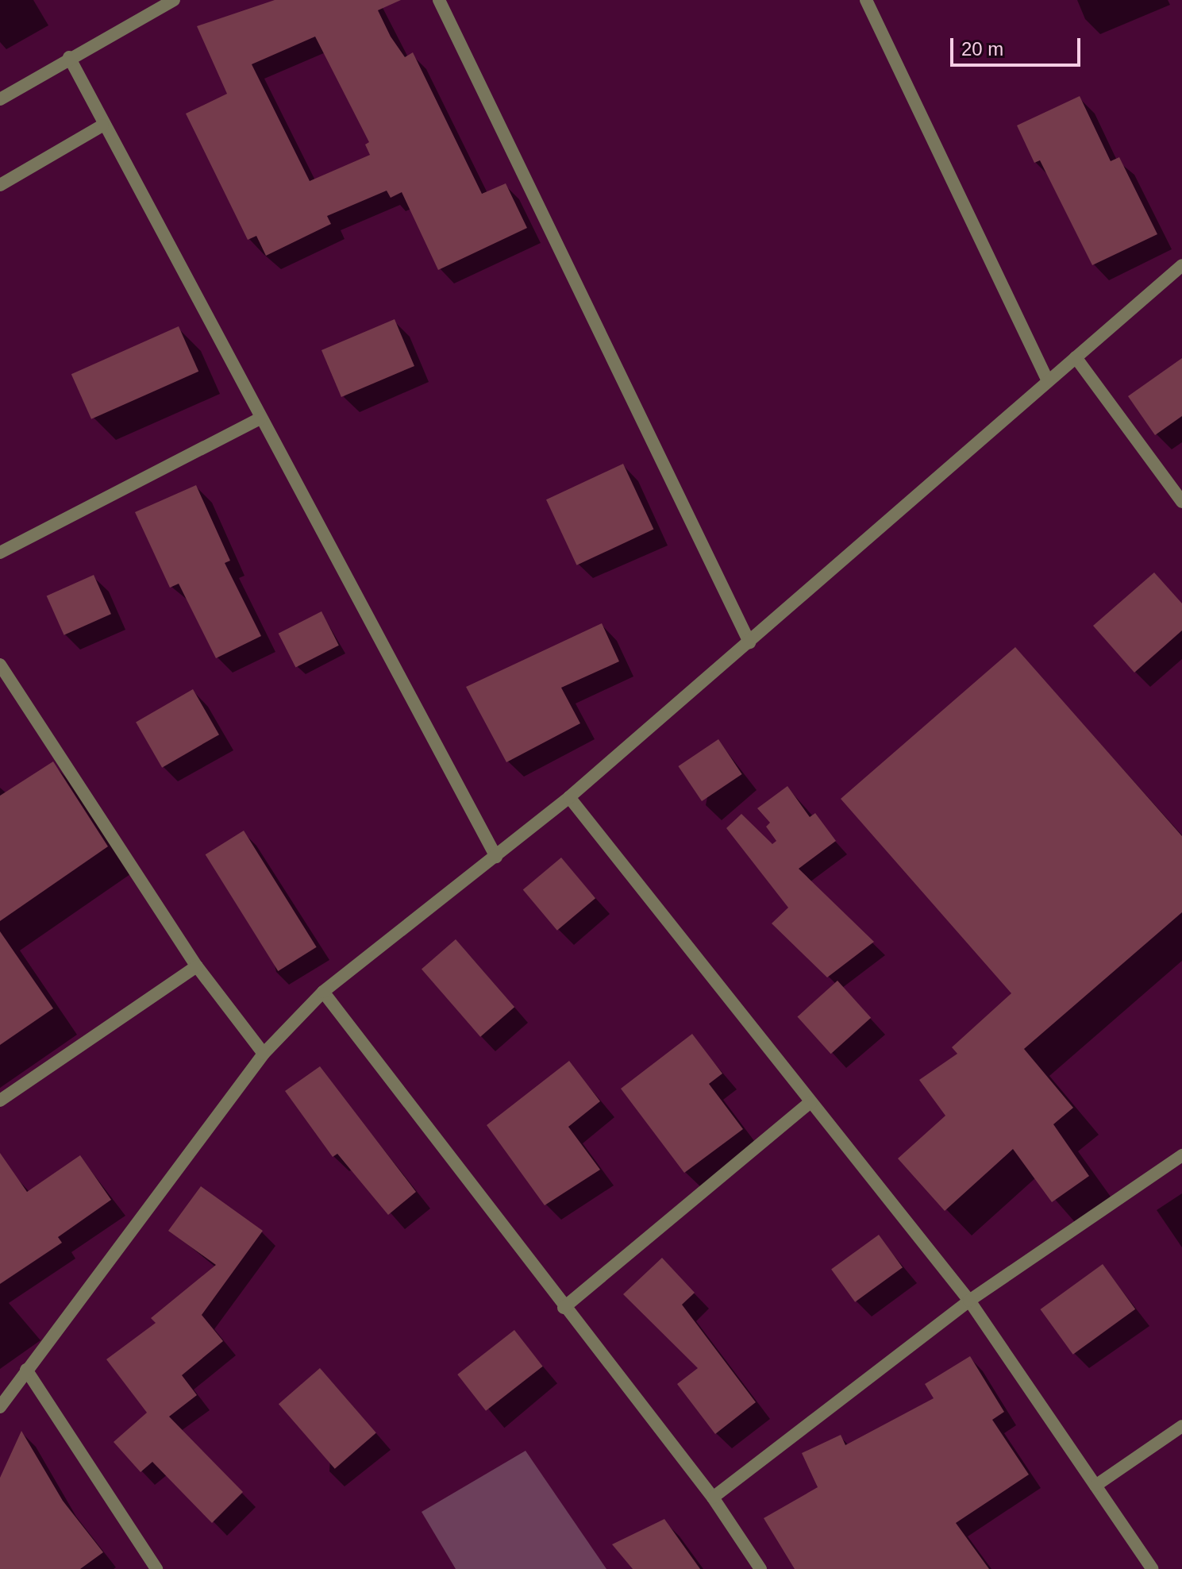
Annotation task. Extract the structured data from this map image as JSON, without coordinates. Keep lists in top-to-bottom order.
{
  "scale_bar": "20 m"
}
